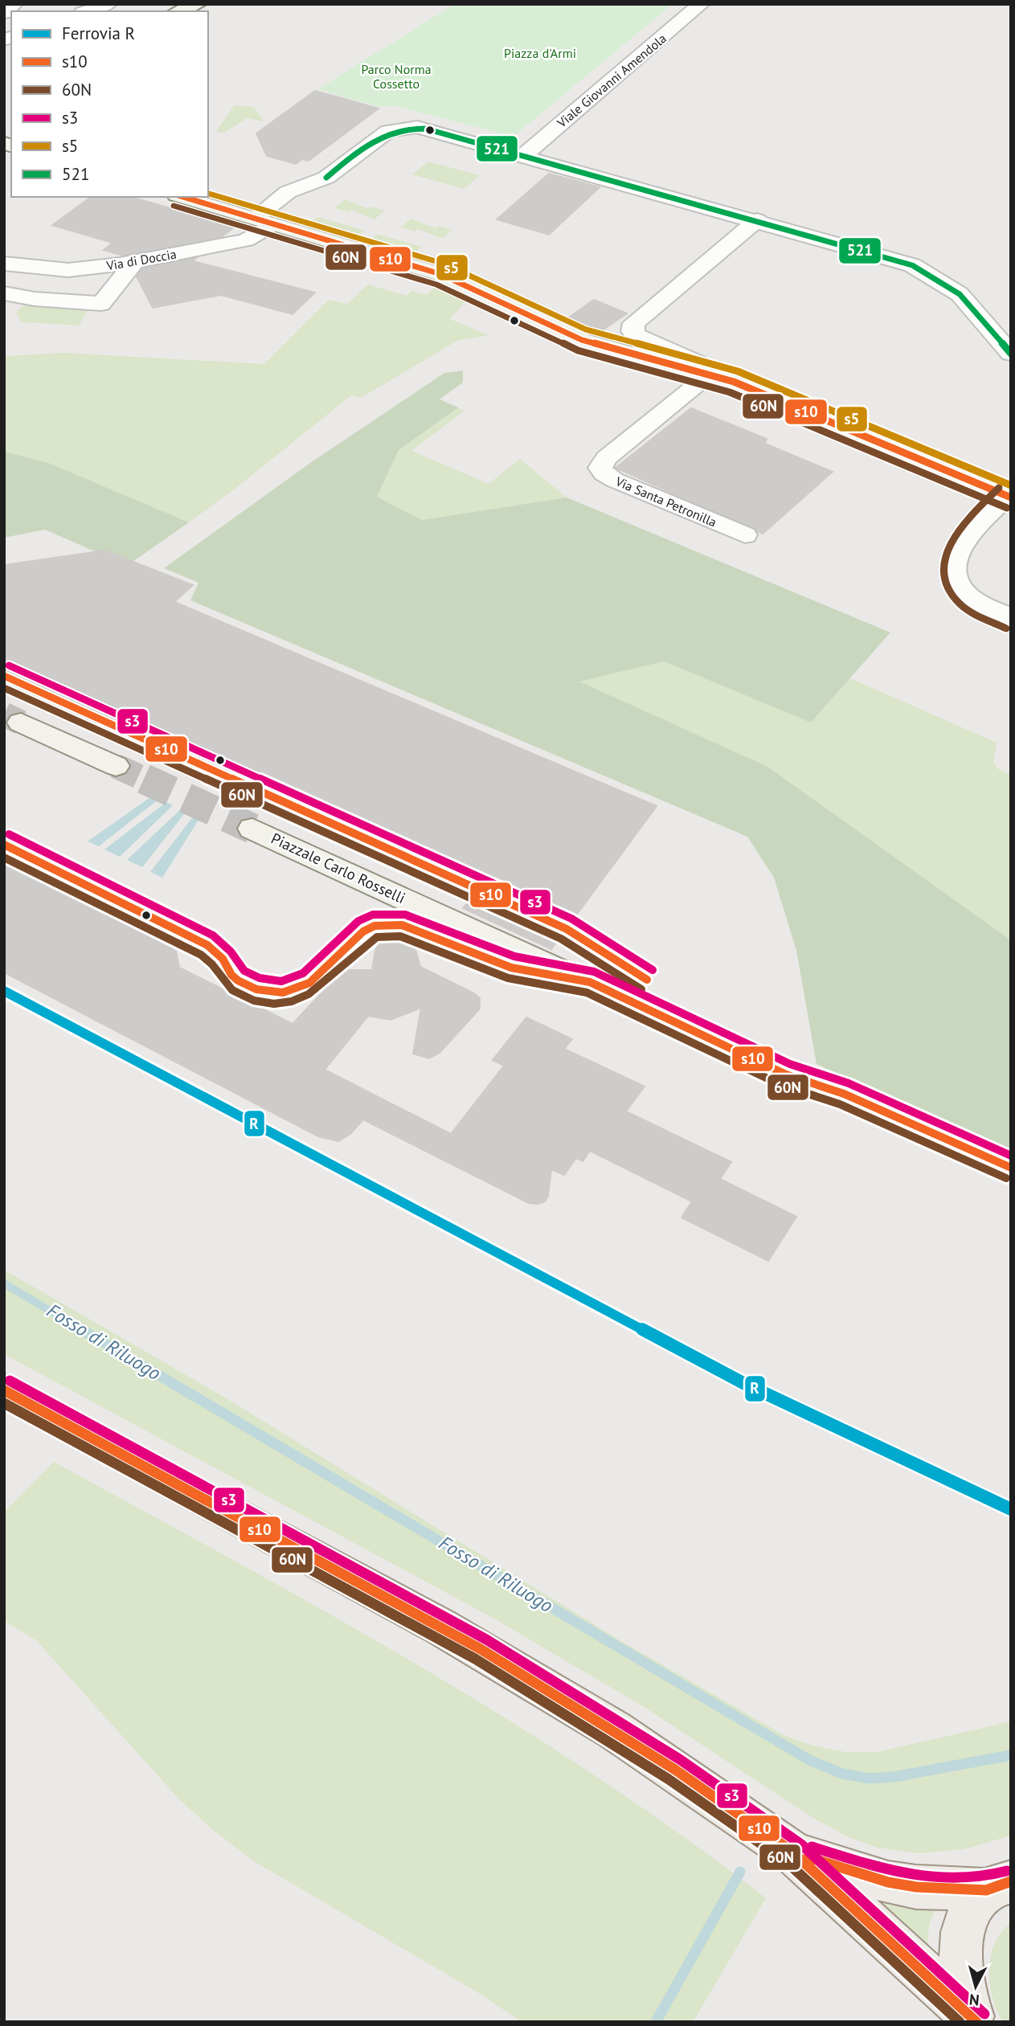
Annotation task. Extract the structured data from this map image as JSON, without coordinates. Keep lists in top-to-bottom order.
{
  "streets": {
    "main road": ["Piazzale Carlo Rosselli"],
    "street": ["Viale Giovanni Amendola", "Via di Doccia", "Via Santa Petronilla"]
  },
  "crossings": [
    ["Viale Giovanni Amendola", "Via di Doccia"]
  ],
  "water": ["Fosso di Riluogo"],
  "parks": ["Piazza d'Armi", "Parco Norma Cossetto"],
  "lines": [
    "transit line 521",
    "transit line s5",
    "transit line s10",
    "transit line 60N",
    "transit line s3",
    "rail line R"
  ],
  "legend": [
    "Ferrovia R",
    "s10",
    "60N",
    "s3",
    "s5",
    "521"
  ],
  "north": "bottom"
}
